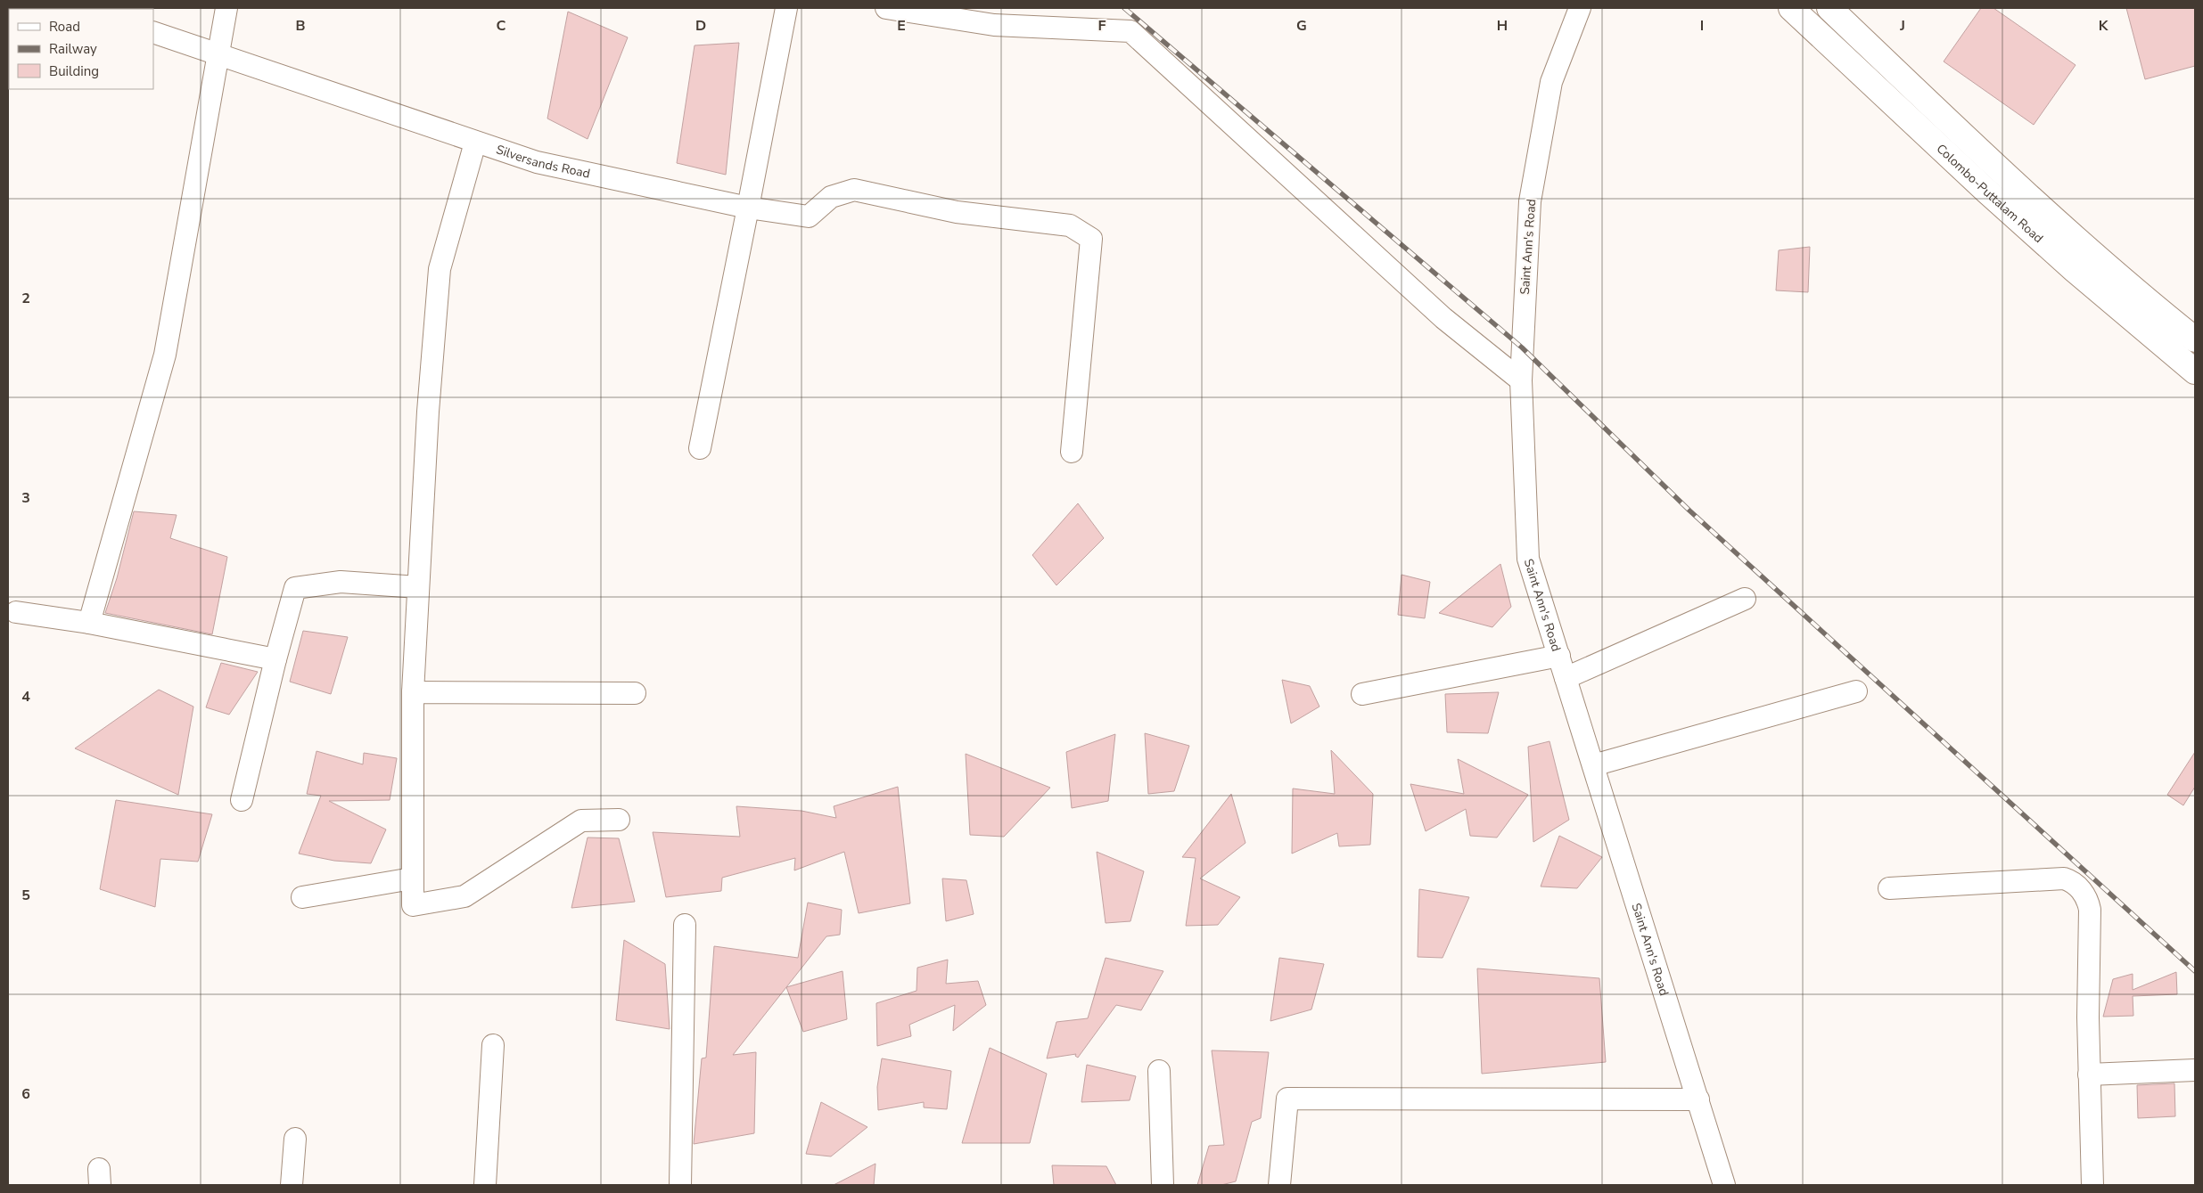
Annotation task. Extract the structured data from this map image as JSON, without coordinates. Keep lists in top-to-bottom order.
{
  "streets": {
    "highway": ["Colombo-Puttalam Road"],
    "street": ["Silversands Road", "Saint Ann's Road"]
  },
  "legend": ["Road", "Railway", "Building"],
  "grid": {
    "columns": [
      "B",
      "C",
      "D",
      "E",
      "F",
      "G",
      "H",
      "I",
      "J",
      "K"
    ],
    "rows": [
      "2",
      "3",
      "4",
      "5",
      "6"
    ]
  }
}
